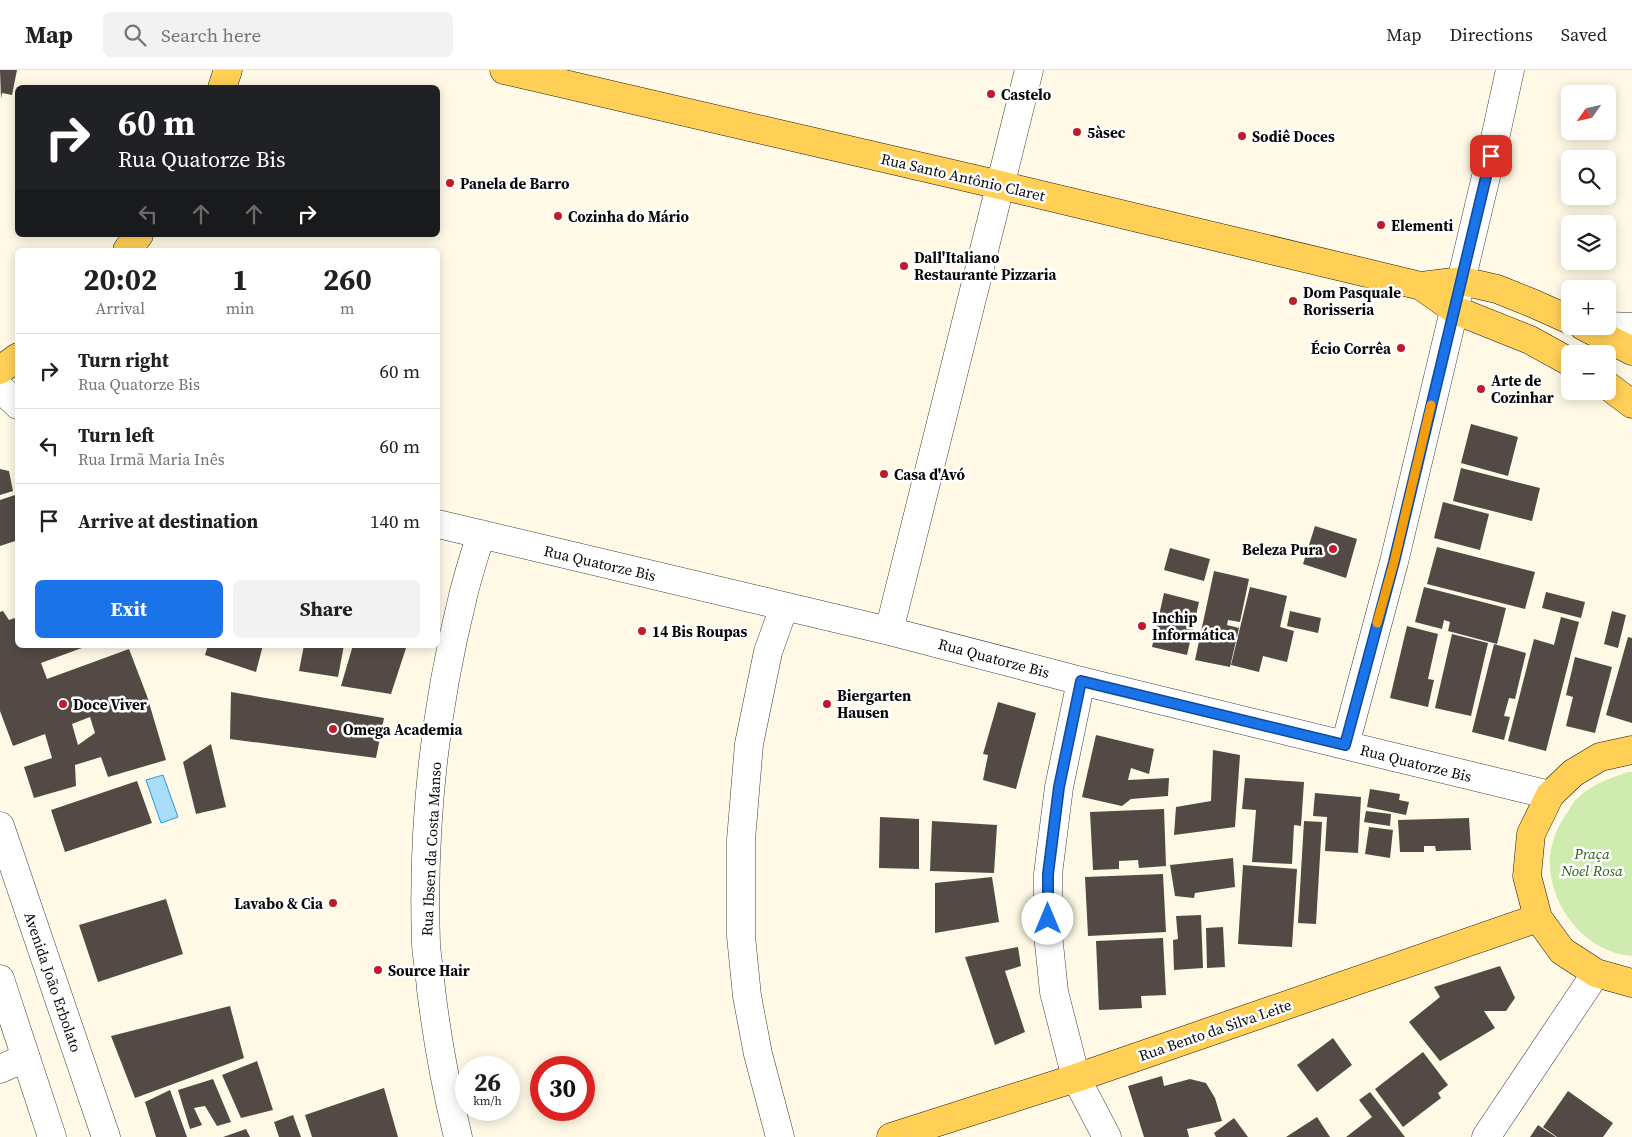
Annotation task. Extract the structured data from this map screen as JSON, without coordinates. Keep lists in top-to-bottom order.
{
  "streets": {
    "main road": ["Rua Santo Antônio Claret", "Rua Bento da Silva Leite"],
    "street": ["Rua Quatorze Bis", "Rua Ibsen da Costa Manso", "Avenida João Erbolato"]
  },
  "crossings": [
    ["Rua Quatorze Bis", "Rua Ibsen da Costa Manso"]
  ],
  "parks": ["Praça Noel Rosa"],
  "places": [
    "Castelo",
    "5àsec",
    "Sodiê Doces",
    "Panela de Barro",
    "Cozinha do Mário",
    "Elementi",
    "Dall'Italiano Restaurante Pizzaria",
    "Dom Pasquale Rorisseria",
    "Écio Corrêa",
    "Arte de Cozinhar",
    "Casa d'Avó",
    "Beleza Pura",
    "Inchip Informática",
    "14 Bis Roupas",
    "Doce Viver",
    "Biergarten Hausen",
    "Omega Academia",
    "Lavabo & Cia",
    "Source Hair"
  ],
  "north": "bottom left",
  "page": {
    "header": "Map",
    "search": "Search here",
    "nav": ["Map", "Directions", "Saved"],
    "map_buttons": ["+", "−"],
    "turn": ["60 m", "Rua Quatorze Bis"],
    "eta": [
      "20:02",
      "Arrival",
      "1",
      "min",
      "260",
      "m"
    ],
    "list": [
      {
        "name": "Turn right",
        "note": "Rua Quatorze Bis",
        "value": "60 m"
      },
      {
        "name": "Turn left",
        "note": "Rua Irmã Maria Inês",
        "value": "60 m"
      },
      {
        "name": "Arrive at destination",
        "value": "140 m"
      }
    ],
    "buttons": ["Exit", "Share"],
    "speed": "26 km/h",
    "limit": "30"
  }
}
